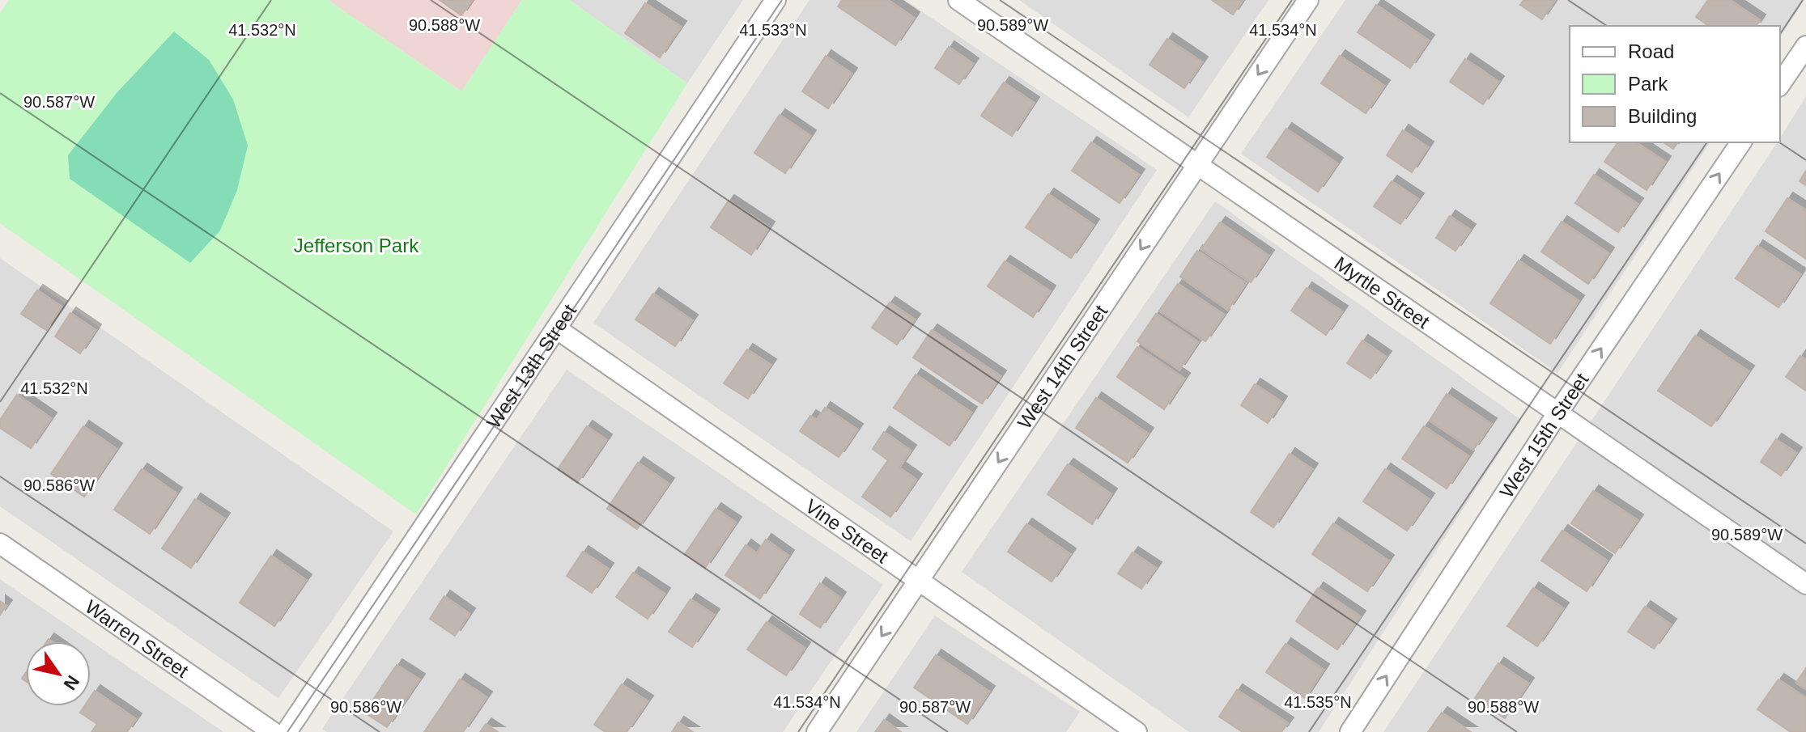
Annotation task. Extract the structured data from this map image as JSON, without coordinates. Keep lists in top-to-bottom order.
{
  "streets": {
    "street": [
      "Myrtle Street",
      "West 13th Street",
      "West 14th Street",
      "West 15th Street",
      "Vine Street",
      "Warren Street"
    ]
  },
  "crossings": [
    ["Myrtle Street", "West 14th Street"],
    ["Myrtle Street", "West 15th Street"],
    ["West 13th Street", "Vine Street"],
    ["West 14th Street", "Vine Street"]
  ],
  "one_way": ["West 14th Street", "West 15th Street"],
  "parks": ["Jefferson Park"],
  "legend": ["Road", "Park", "Building"],
  "north": "bottom right",
  "coordinates": [
    "90.588°W",
    "90.589°W",
    "41.532°N",
    "41.533°N",
    "41.534°N",
    "90.587°W",
    "90.586°W",
    "41.535°N"
  ]
}
